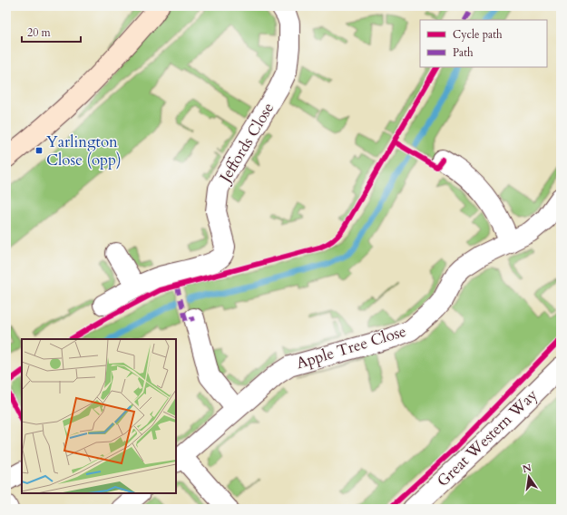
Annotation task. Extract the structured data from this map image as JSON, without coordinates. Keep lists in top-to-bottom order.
{
  "streets": {
    "street": ["Jeffords Close", "Apple Tree Close", "Great Western Way"]
  },
  "places": {
    "transit": ["Yarlington Close (opp)"]
  },
  "legend": ["Cycle path", "Path"],
  "scale_bar": "20 m",
  "north": "top"
}
